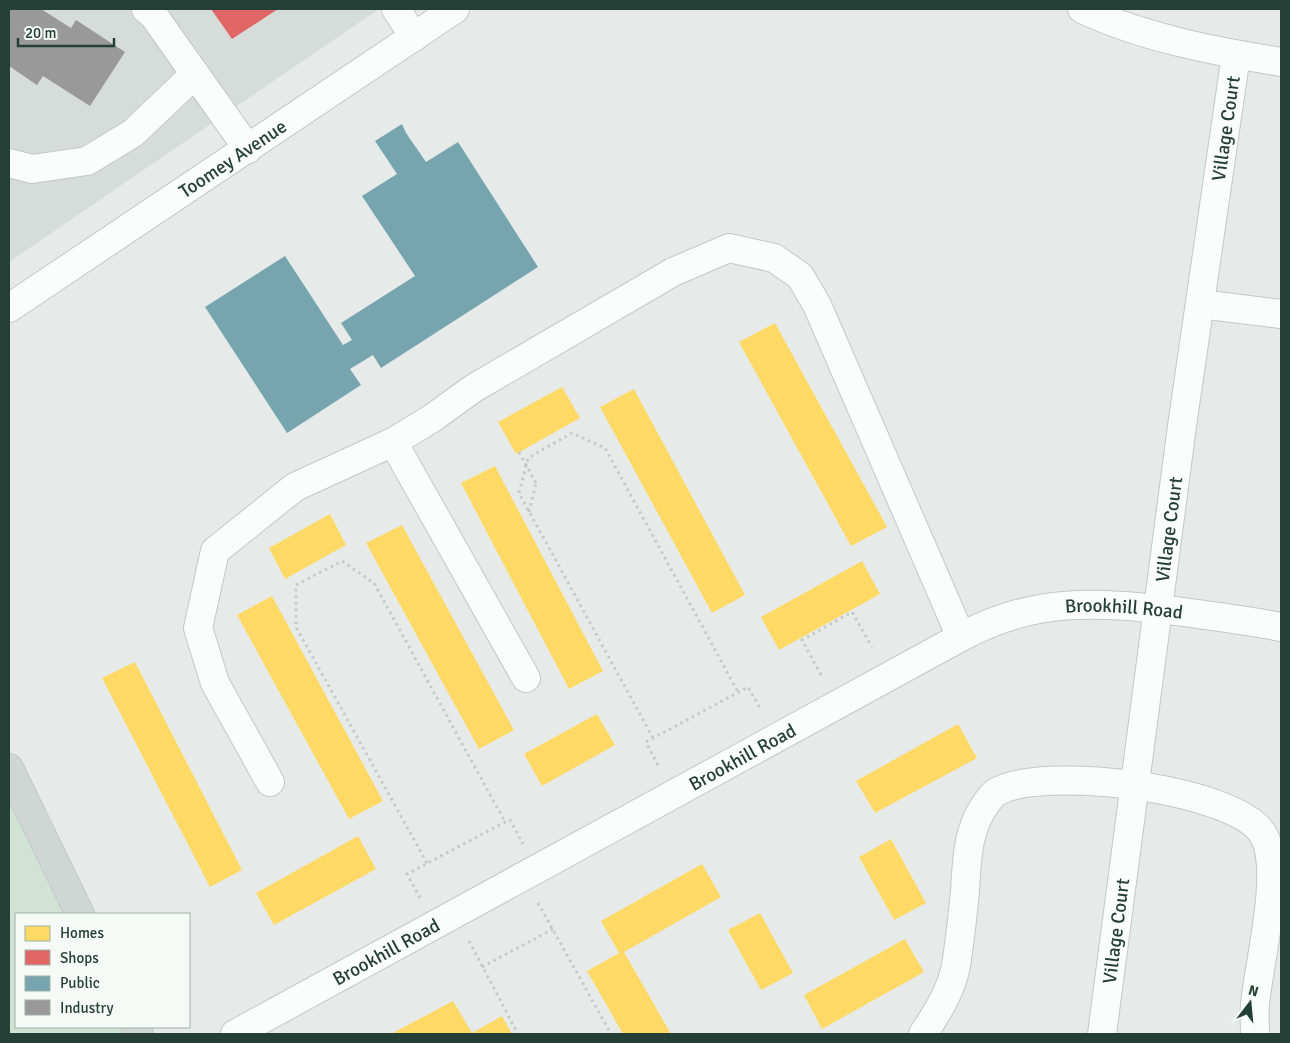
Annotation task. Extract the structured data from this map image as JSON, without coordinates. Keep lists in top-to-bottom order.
{
  "streets": {
    "street": ["Village Court", "Toomey Avenue", "Brookhill Road"]
  },
  "crossings": [
    ["Village Court", "Brookhill Road"]
  ],
  "legend": [
    "Homes",
    "Shops",
    "Public",
    "Industry"
  ],
  "scale_bar": "20 m",
  "north": "top"
}
